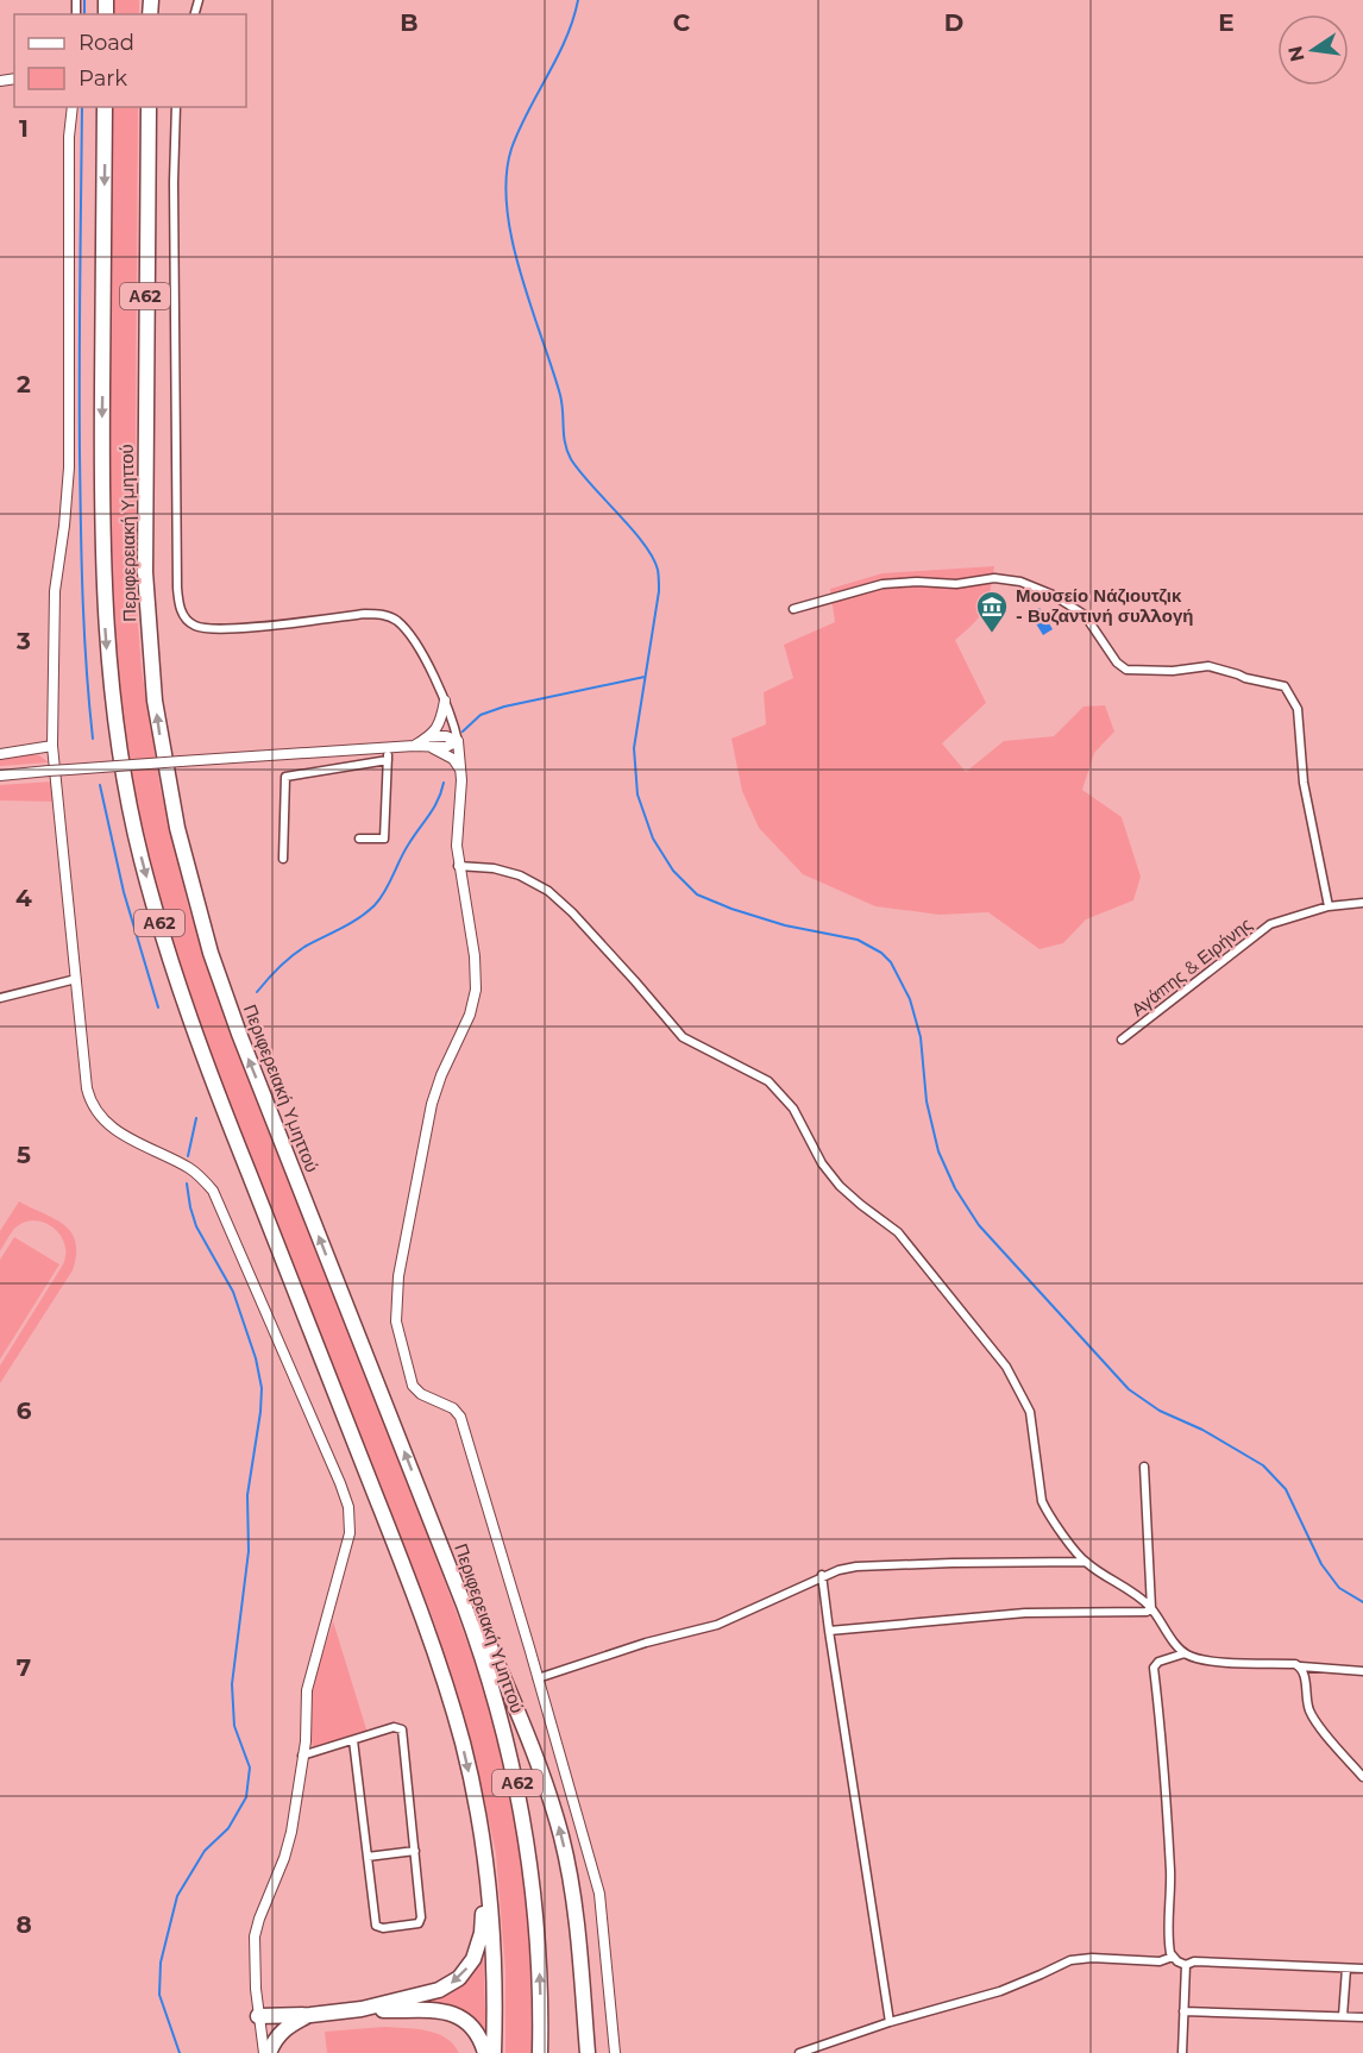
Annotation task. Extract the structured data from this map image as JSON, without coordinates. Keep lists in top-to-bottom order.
{
  "streets": {
    "highway": ["Α62", "Περιφερειακή Υμηττού"],
    "street": ["Αγάπης & Ειρήνης"]
  },
  "places": {
    "museum": ["Μουσείο Νάζιουτζικ - Βυζαντινή συλλογή"]
  },
  "legend": ["Road", "Park"],
  "north": "left",
  "grid": {
    "columns": [
      "B",
      "C",
      "D",
      "E"
    ],
    "rows": [
      "1",
      "2",
      "3",
      "4",
      "5",
      "6",
      "7",
      "8"
    ]
  }
}
